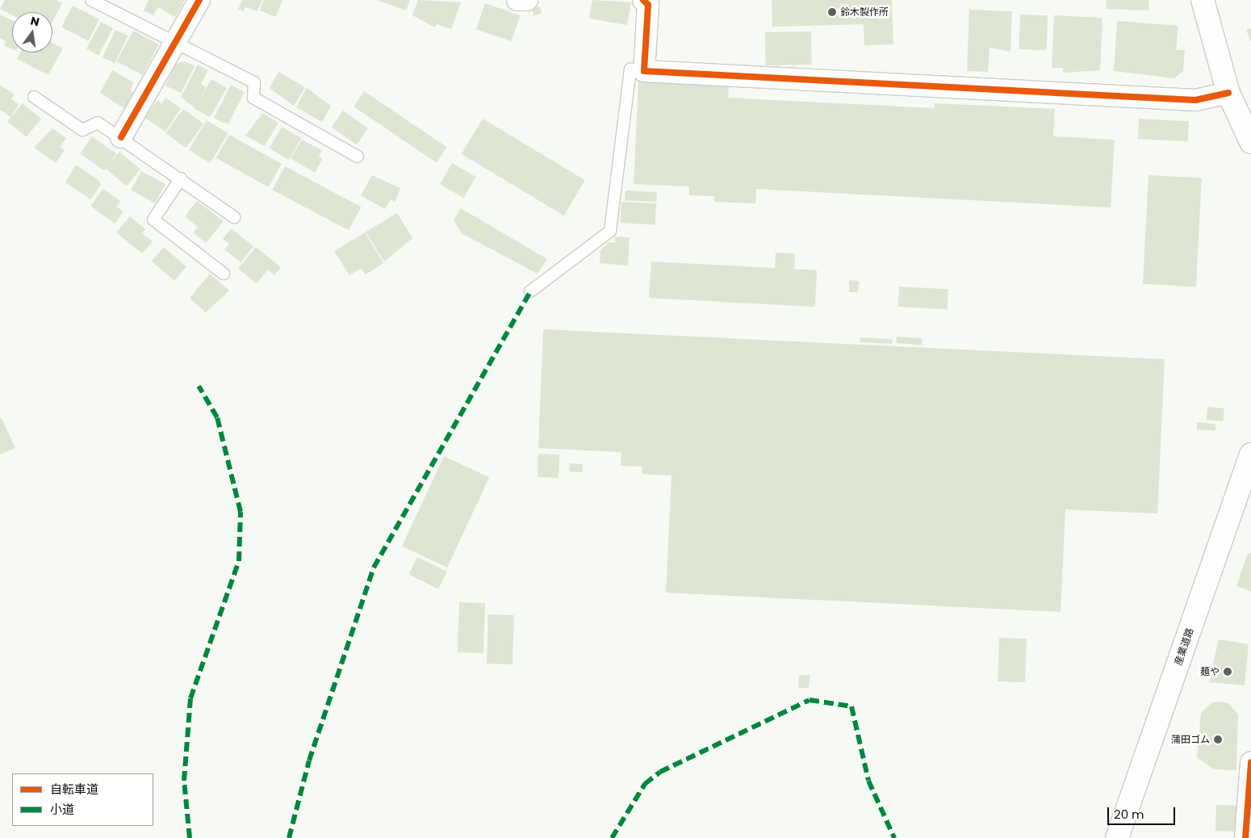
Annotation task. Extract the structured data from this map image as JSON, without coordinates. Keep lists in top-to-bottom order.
{
  "streets": {
    "main road": ["産業道路"]
  },
  "places": ["鈴木製作所", "麺や", "蒲田ゴム"],
  "legend": ["自転車道", "小道"],
  "scale_bar": "20 m",
  "north": "top"
}
